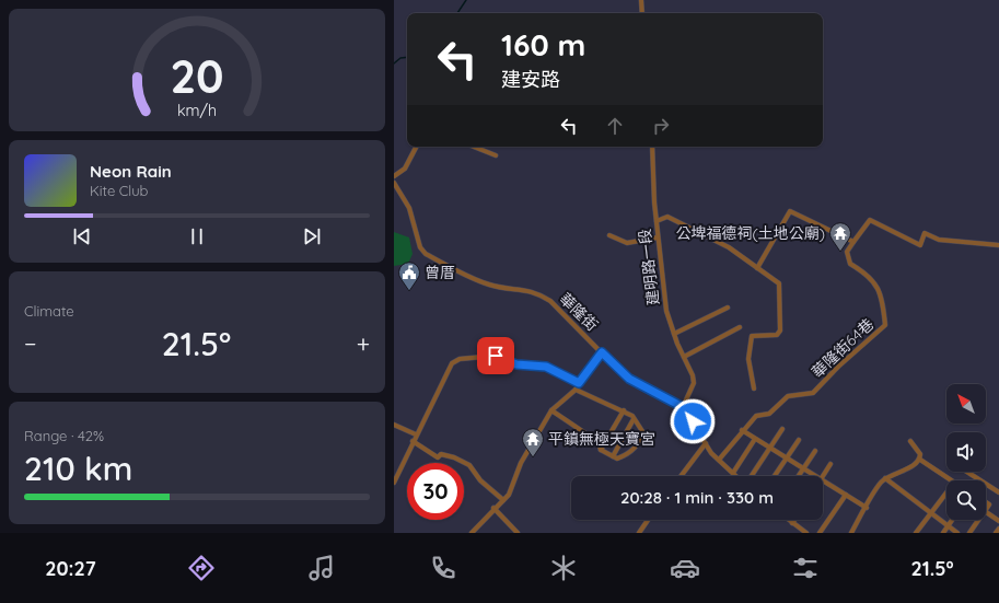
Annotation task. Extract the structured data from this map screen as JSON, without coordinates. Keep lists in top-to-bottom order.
{
  "streets": {
    "street": ["建明路一段", "華隆街", "華隆街64巷"]
  },
  "crossings": [
    ["建明路一段", "華隆街"],
    ["華隆街", "華隆街64巷"]
  ],
  "places": {
    "temple": ["公埤福德祠(土地公廟)", "平鎮無極天寶宮"],
    "public building": ["曾厝"]
  },
  "north": "top left",
  "page": {
    "turn": ["160 m", "建安路"],
    "song": ["Neon Rain", "Kite Club"],
    "tile": [
      "Climate",
      ["Range · 42%", "210 km"]
    ],
    "heat": ["−", "21.5°", "+"],
    "limit": "30",
    "trip": "20:28 · 1 min · 330 m",
    "tabs": ["20:27", "21.5°"],
    "gauge": ["20", "km/h"]
  }
}
